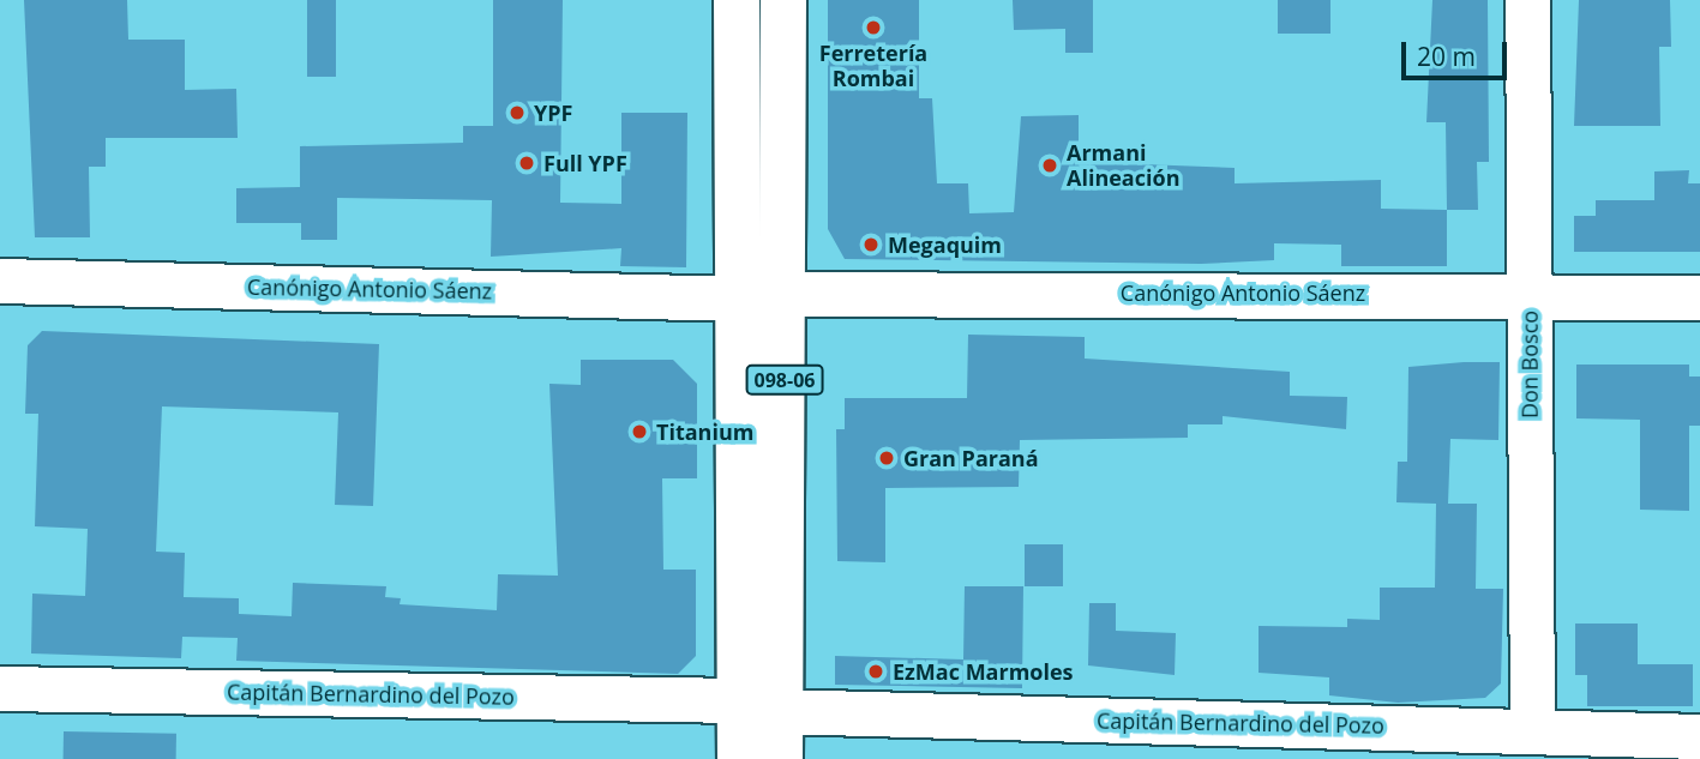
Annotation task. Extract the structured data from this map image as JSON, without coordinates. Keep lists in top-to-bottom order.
{
  "streets": {
    "main road": ["098-06"],
    "street": ["Canónigo Antonio Sáenz", "Don Bosco", "Capitán Bernardino del Pozo"]
  },
  "crossings": [
    ["Canónigo Antonio Sáenz", "Don Bosco"],
    ["Canónigo Antonio Sáenz", "098-06"],
    ["Don Bosco", "Capitán Bernardino del Pozo"],
    ["098-06", "Capitán Bernardino del Pozo"]
  ],
  "places": [
    "Ferretería Rombai",
    "YPF",
    "Full YPF",
    "Armani Alineación",
    "Megaquim",
    "Titanium",
    "Gran Paraná",
    "EzMac Marmoles"
  ],
  "scale_bar": "20 m"
}
